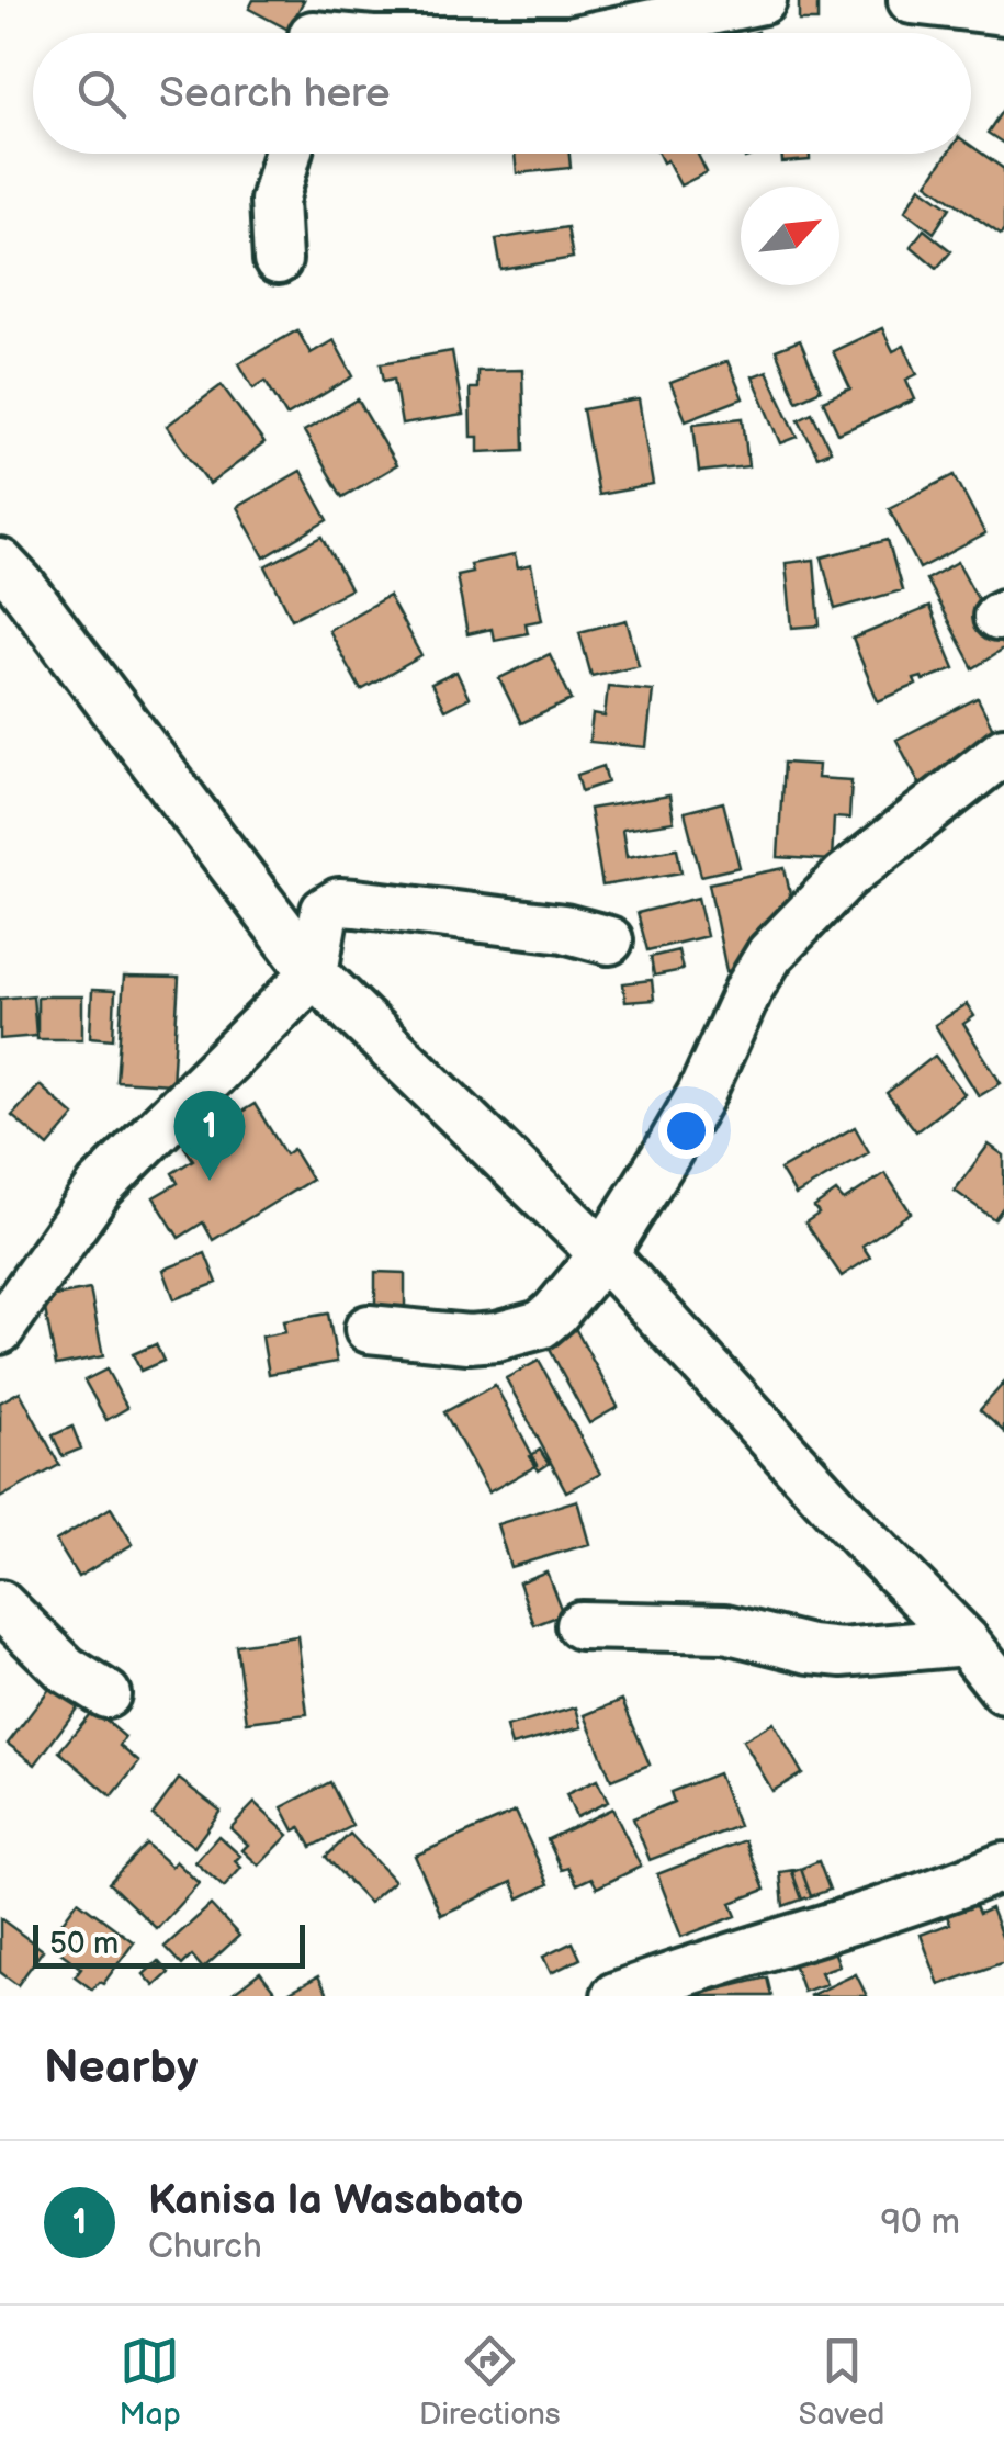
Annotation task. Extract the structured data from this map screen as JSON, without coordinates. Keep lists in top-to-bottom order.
{
  "scale_bar": "50 m",
  "north": "top right",
  "page": {
    "search": "Search here",
    "pins": "1",
    "scale": "50 m",
    "heading": "Nearby",
    "list": [
      {
        "mark": "1",
        "name": "Kanisa la Wasabato",
        "note": "Church",
        "value": "90 m"
      }
    ],
    "nav": ["Map", "Directions", "Saved"]
  }
}
